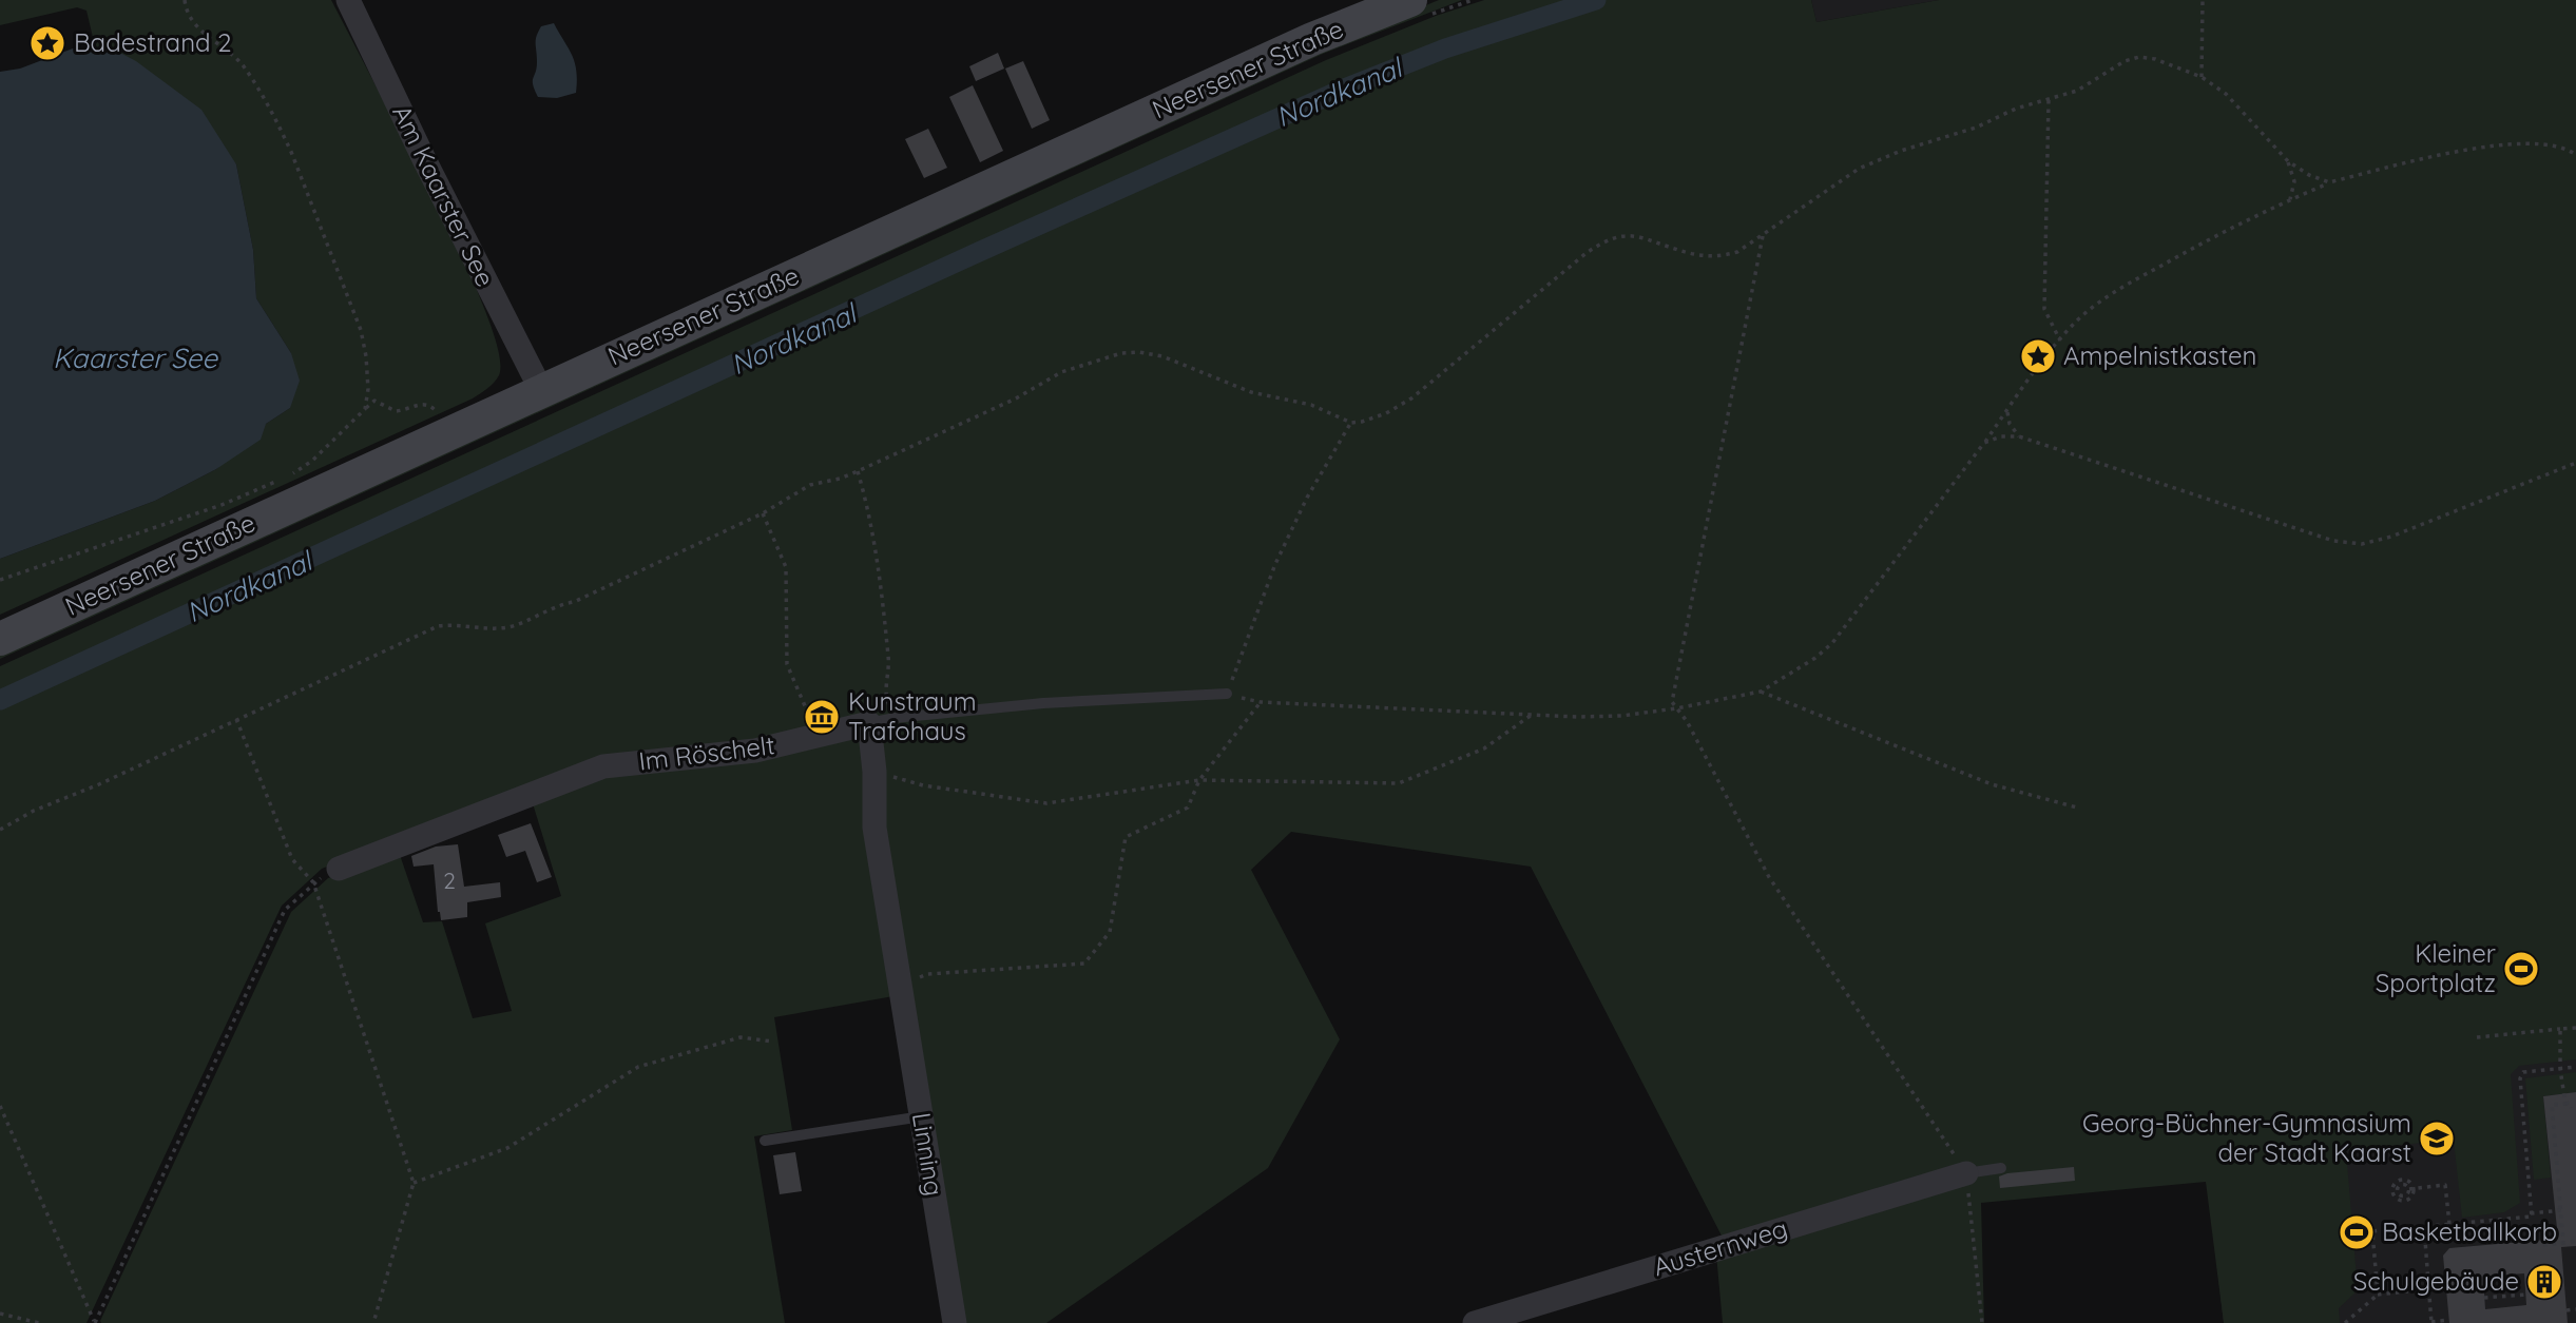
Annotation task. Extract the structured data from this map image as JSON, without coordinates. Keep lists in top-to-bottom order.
{
  "streets": {
    "main road": ["Neersener Straße"],
    "street": [
      "Am Kaarster See",
      "Im Röschelt",
      "Linning",
      "Austernweg"
    ]
  },
  "crossings": [
    ["Neersener Straße", "Am Kaarster See"]
  ],
  "water": ["Nordkanal", "Kaarster See"],
  "places": {
    "place": ["Badestrand 2", "Ampelnistkasten"],
    "museum": ["Kunstraum Trafohaus"],
    "sports": ["Kleiner Sportplatz", "Basketballkorb"],
    "school or university": ["Georg-Büchner-Gymnasium der Stadt Kaarst"],
    "building": ["Schulgebäude"]
  },
  "house_numbers": ["2"]
}
